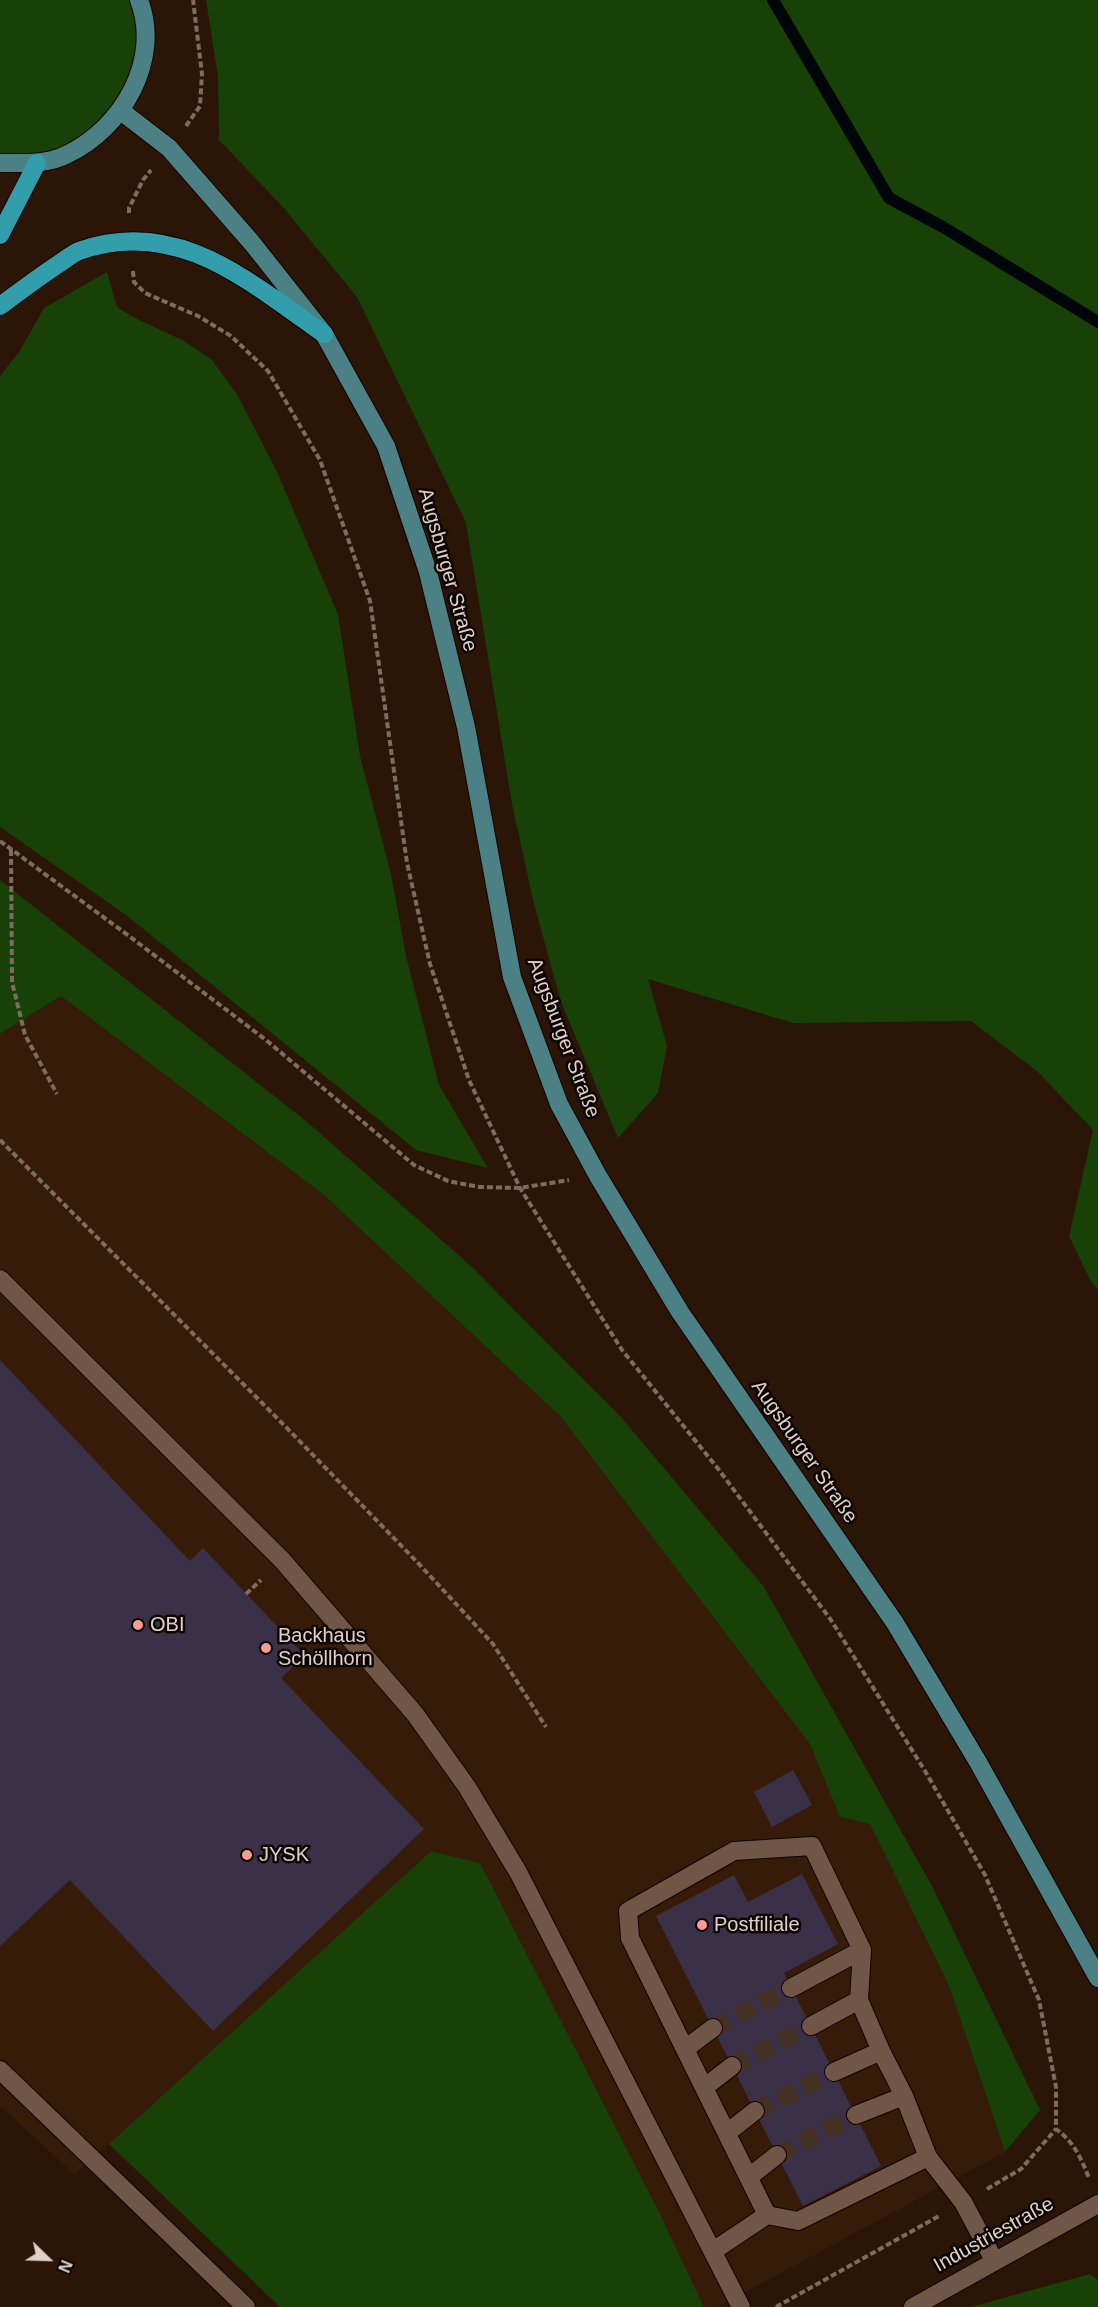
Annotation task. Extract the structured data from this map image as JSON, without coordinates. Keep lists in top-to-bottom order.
{
  "streets": {
    "main road": ["Augsburger Straße"],
    "street": ["Industriestraße"]
  },
  "places": [
    "OBI",
    "Backhaus Schöllhorn",
    "JYSK",
    "Postfiliale"
  ],
  "north": "bottom right"
}
